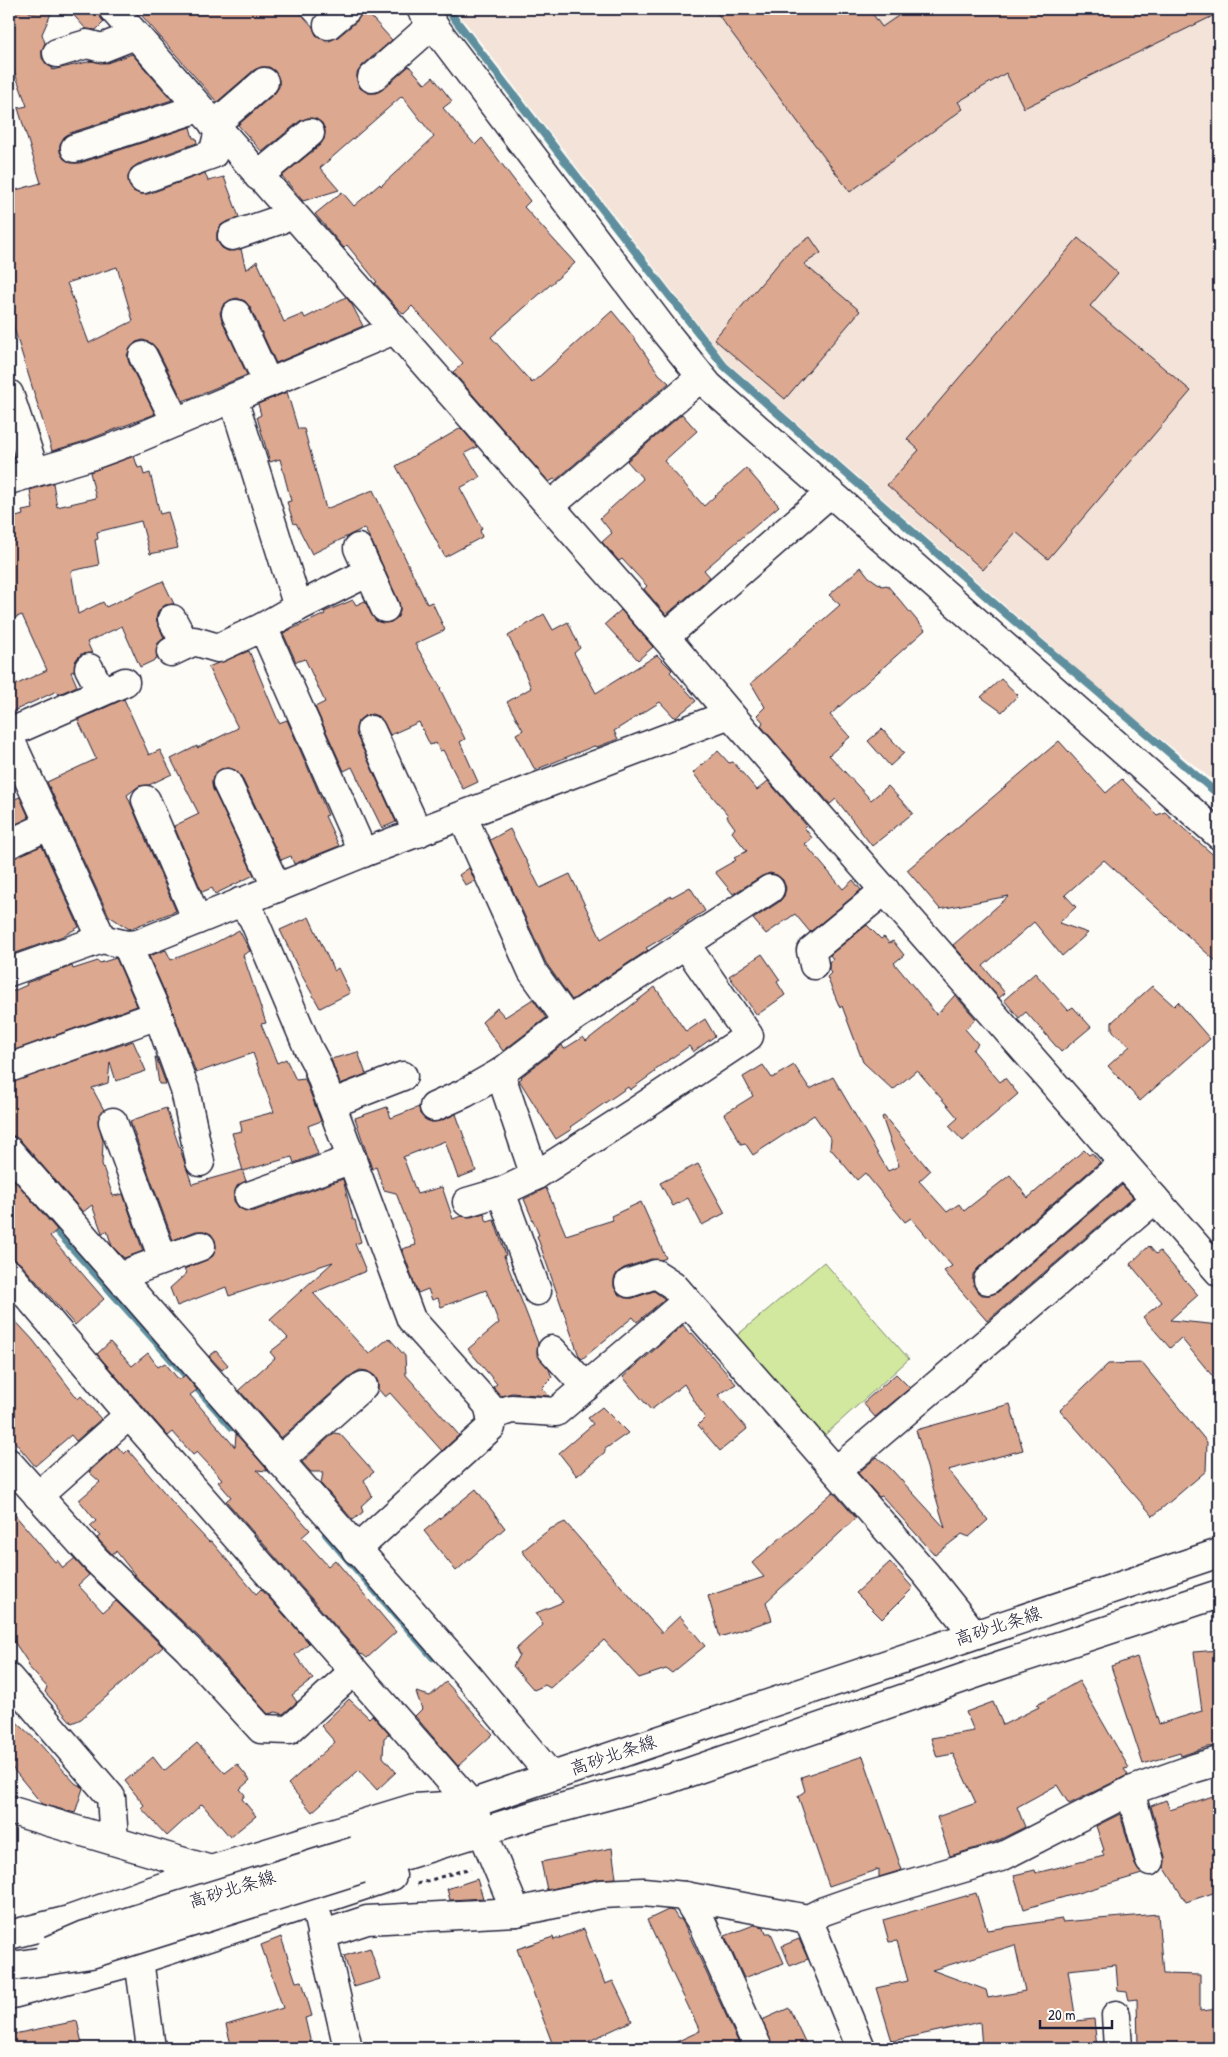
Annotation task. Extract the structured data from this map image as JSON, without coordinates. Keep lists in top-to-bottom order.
{
  "streets": {
    "street": ["高砂北条線"]
  },
  "scale_bar": "20 m"
}
